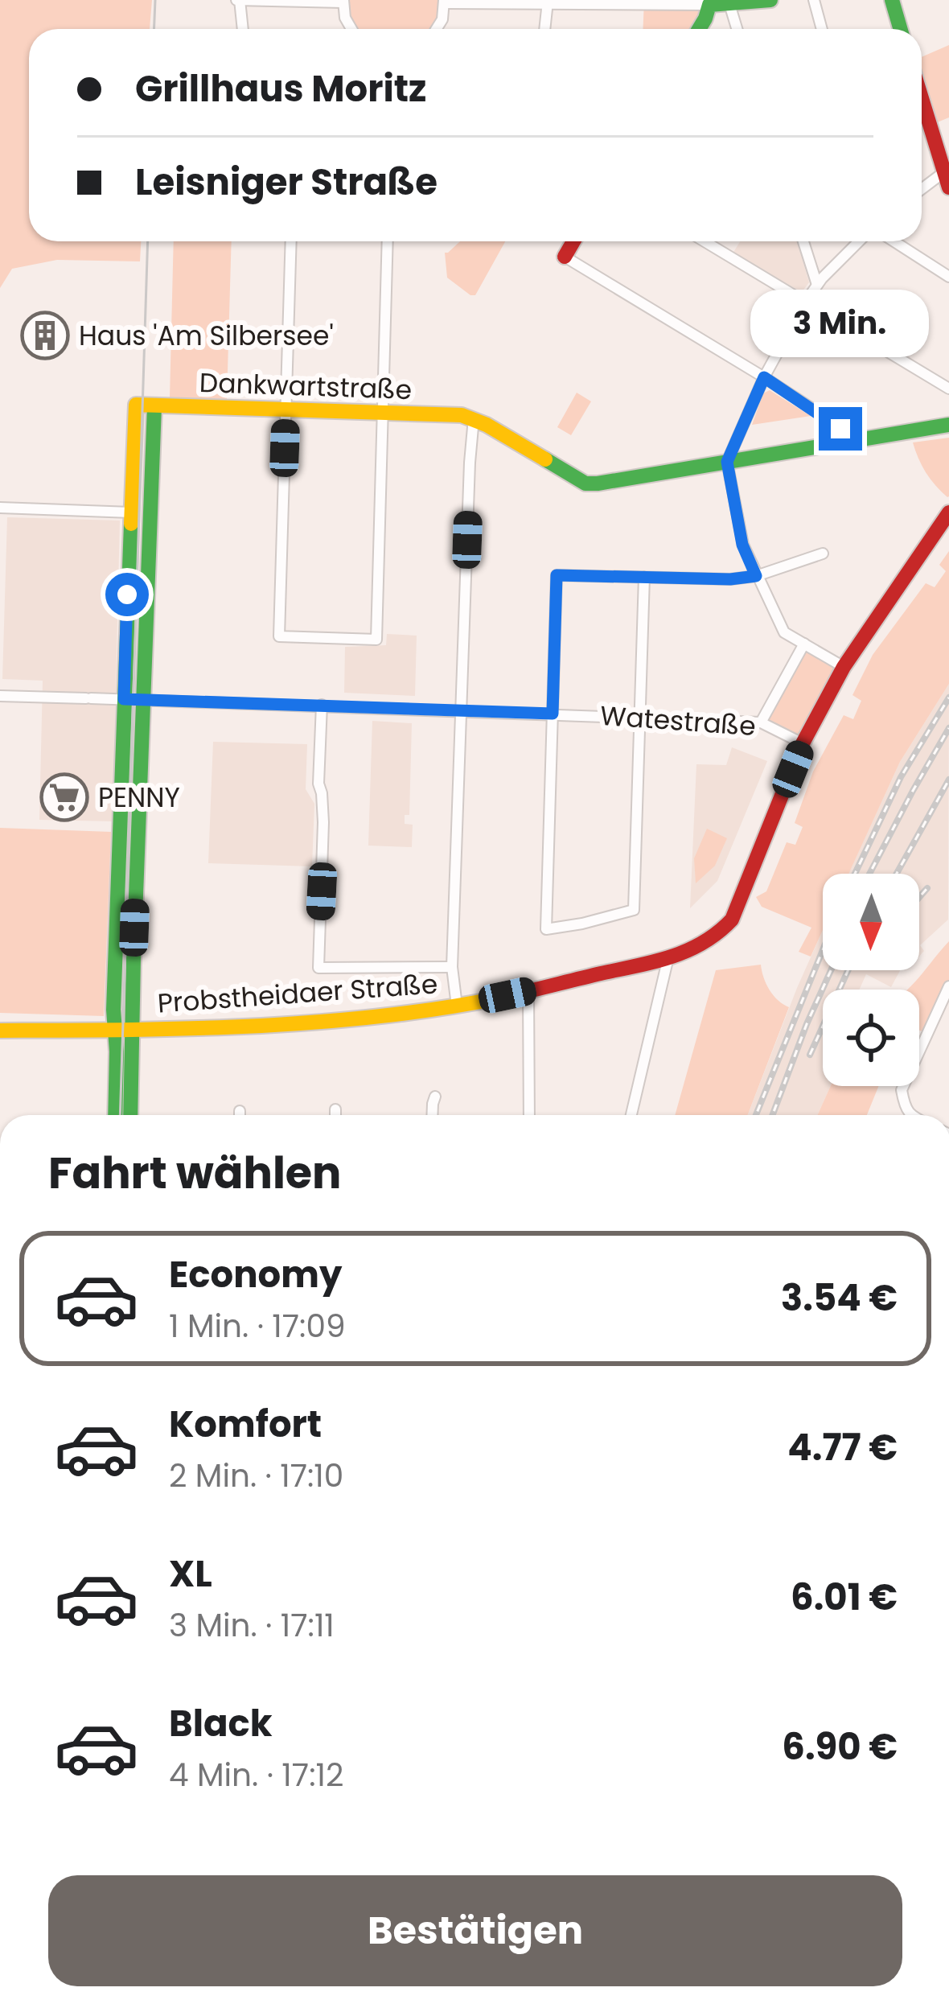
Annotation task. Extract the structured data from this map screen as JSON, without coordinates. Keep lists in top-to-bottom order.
{
  "streets": {
    "main road": ["Dankwartstraße", "Probstheidaer Straße"],
    "street": ["Watestraße"]
  },
  "crossings": [
    ["Watestraße", "Probstheidaer Straße"]
  ],
  "places": {
    "building": ["Haus 'Am Silbersee'"],
    "supermarket": ["PENNY"]
  },
  "north": "bottom",
  "page": {
    "banner": ["Grillhaus Moritz", "Leisniger Straße"],
    "bubble": "3 Min.",
    "heading": "Fahrt wählen",
    "list": [
      {
        "name": "Economy",
        "note": "1 Min. · 17:09",
        "value": "3.54 €"
      },
      {
        "name": "Komfort",
        "note": "2 Min. · 17:10",
        "value": "4.77 €"
      },
      {
        "name": "XL",
        "note": "3 Min. · 17:11",
        "value": "6.01 €"
      },
      {
        "name": "Black",
        "note": "4 Min. · 17:12",
        "value": "6.90 €"
      }
    ],
    "buttons": "Bestätigen"
  }
}
